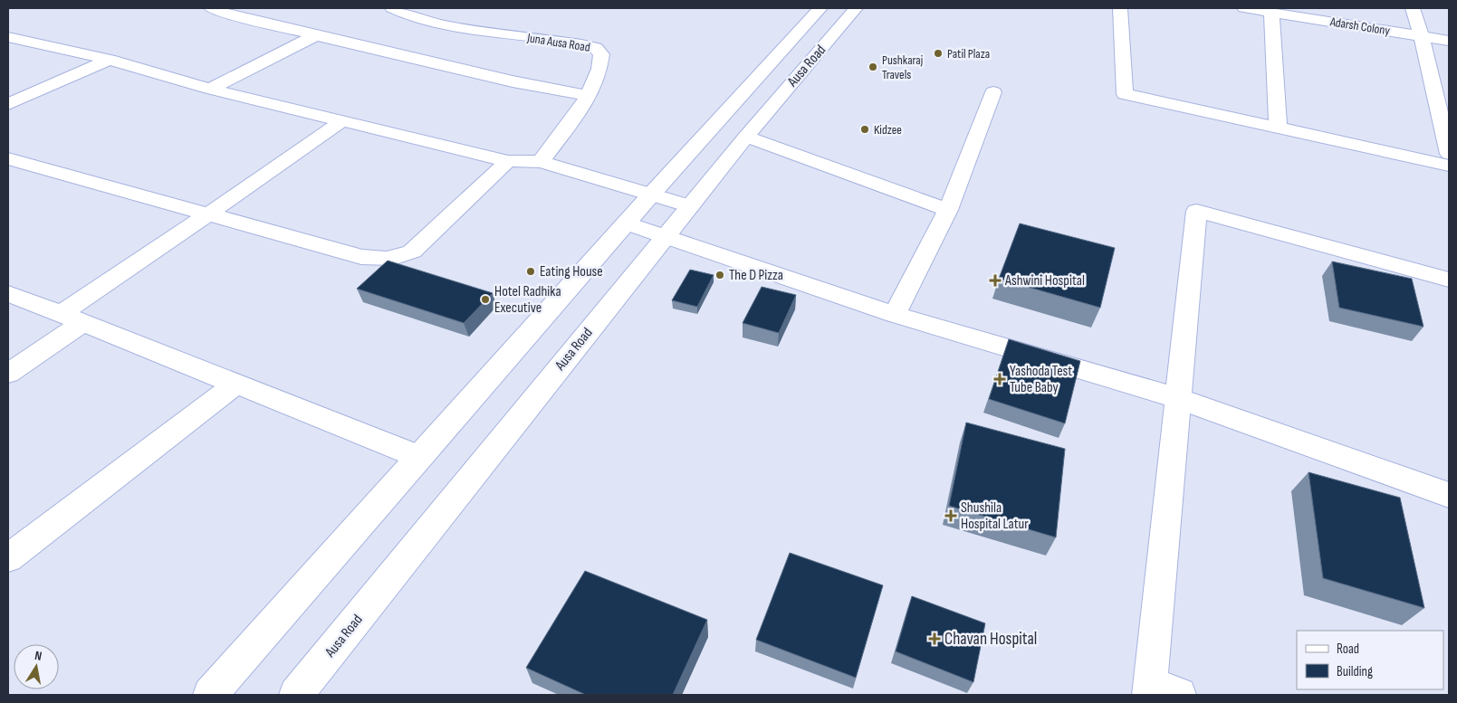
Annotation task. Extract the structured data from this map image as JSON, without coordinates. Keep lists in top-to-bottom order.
{
  "streets": {
    "street": ["Adarsh Colony", "Juna Ausa Road", "Ausa Road"]
  },
  "places": {
    "other": [
      "Patil Plaza",
      "Pushkaraj Travels",
      "Kidzee",
      "Eating House",
      "The D Pizza",
      "Hotel Radhika Executive"
    ],
    "health": [
      "Ashwini Hospital",
      "Yashoda Test Tube Baby",
      "Shushila Hospital Latur",
      "Chavan Hospital"
    ]
  },
  "legend": ["Road", "Building"],
  "north": "top"
}
